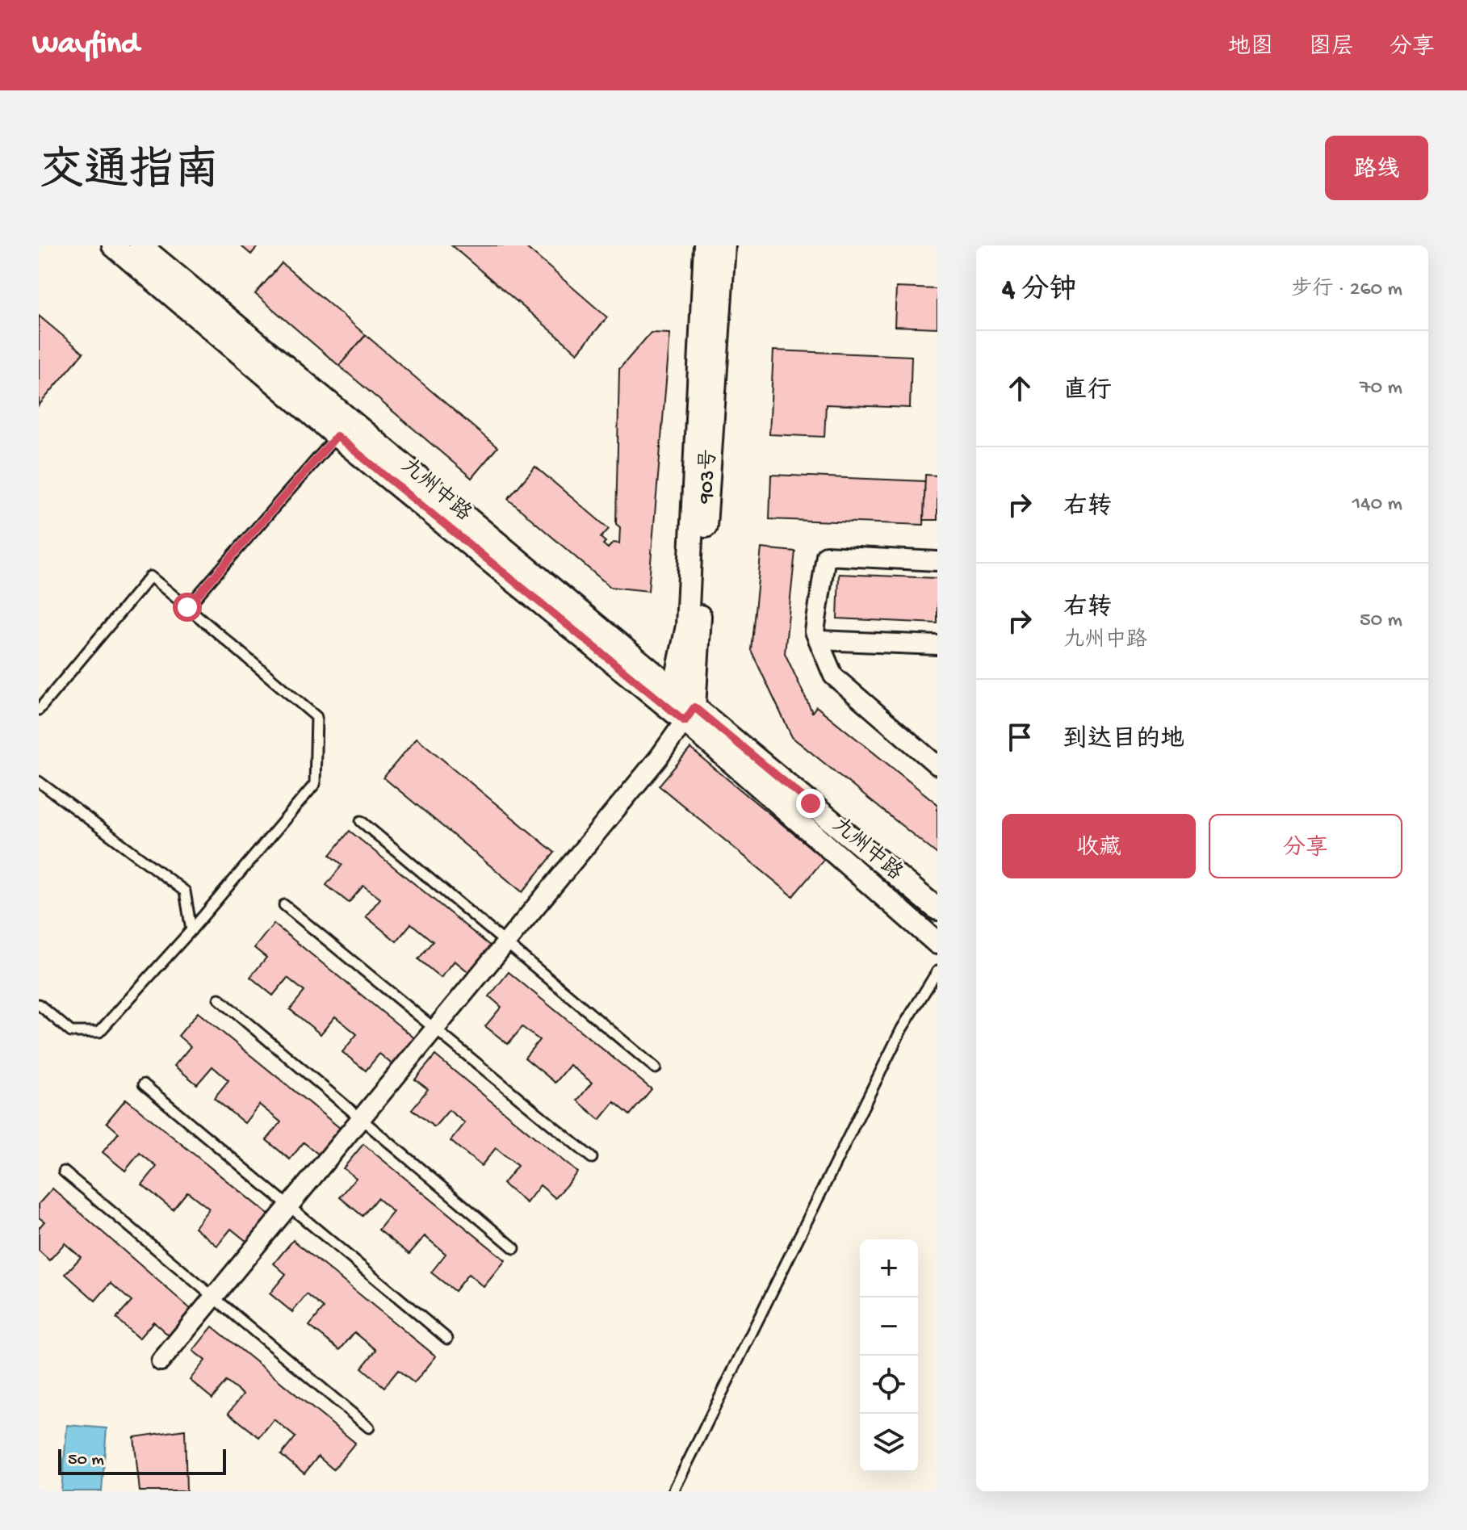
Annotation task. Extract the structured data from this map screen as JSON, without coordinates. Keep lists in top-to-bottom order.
{
  "streets": {
    "street": ["903号", "九州中路"]
  },
  "crossings": [
    ["903号", "九州中路"]
  ],
  "scale_bar": "50 m",
  "page": {
    "header": "Wayfind",
    "nav": ["地图", "图层", "分享"],
    "title": "交通指南",
    "buttons": [
      "路线",
      ["收藏", "分享"]
    ],
    "heading": ["4 分钟", "步行 · 260 m"],
    "list": [
      ["直行", "70 m"],
      ["右转", "140 m"],
      ["右转", "九州中路", "50 m"],
      "到达目的地"
    ],
    "map_buttons": ["+", "−"],
    "scale": "50 m"
  }
}
